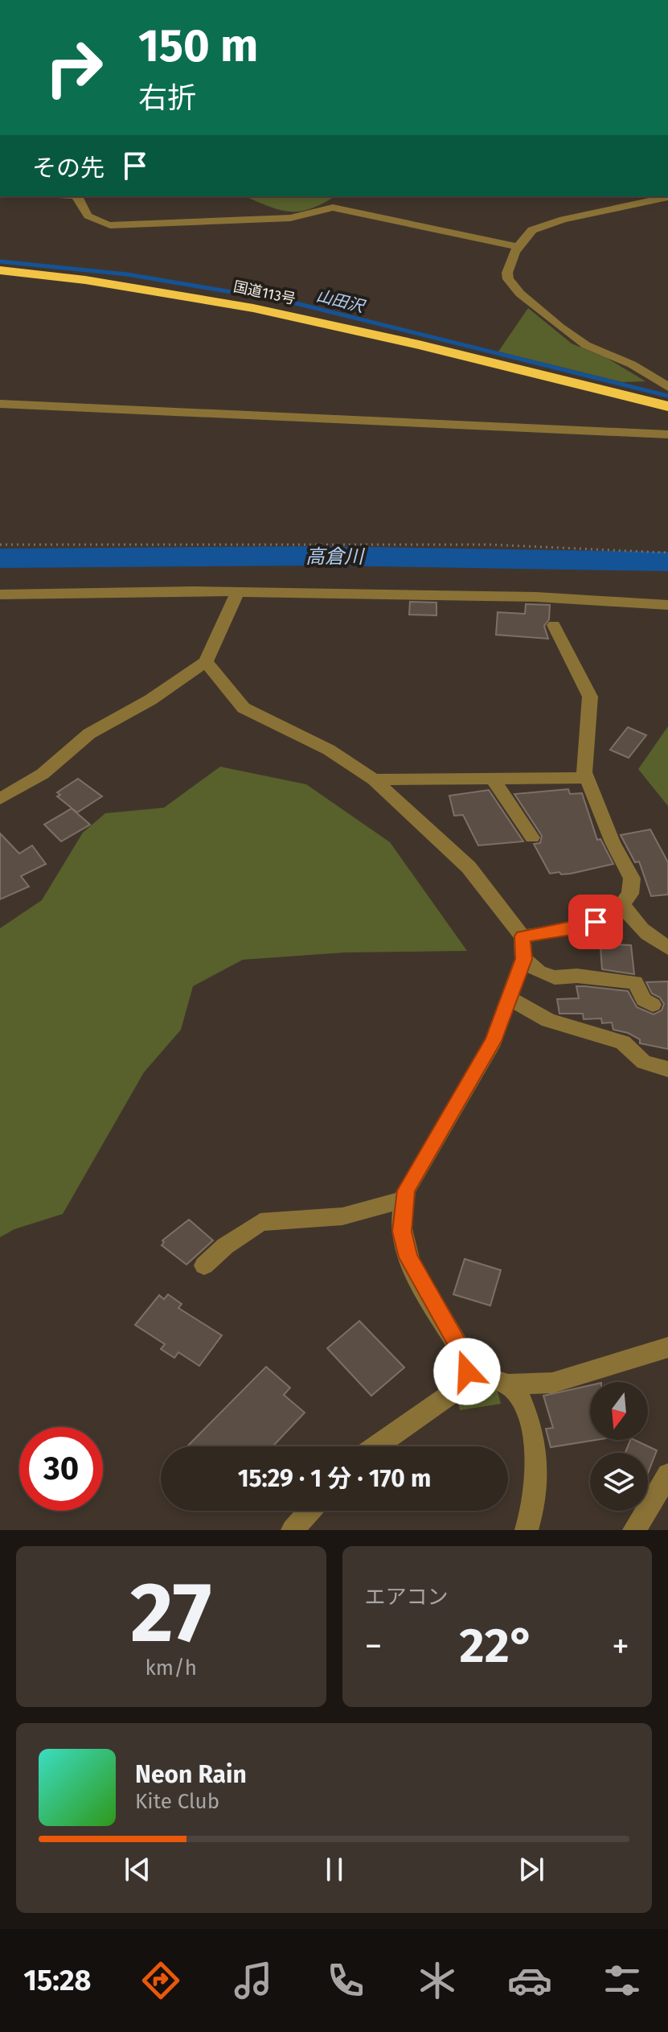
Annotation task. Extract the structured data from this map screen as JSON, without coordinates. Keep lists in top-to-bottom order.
{
  "streets": {
    "highway": ["国道113号"]
  },
  "water": ["山田沢", "高倉川"],
  "north": "bottom",
  "page": {
    "turn": ["150 m", "右折"],
    "then": "その先",
    "limit": "30",
    "trip": "15:29 · 1 分 · 170 m",
    "tile": [
      ["27", "km/h"],
      "エアコン"
    ],
    "heat": ["−", "22°", "+"],
    "song": ["Neon Rain", "Kite Club"],
    "tabs": "15:28"
  }
}
